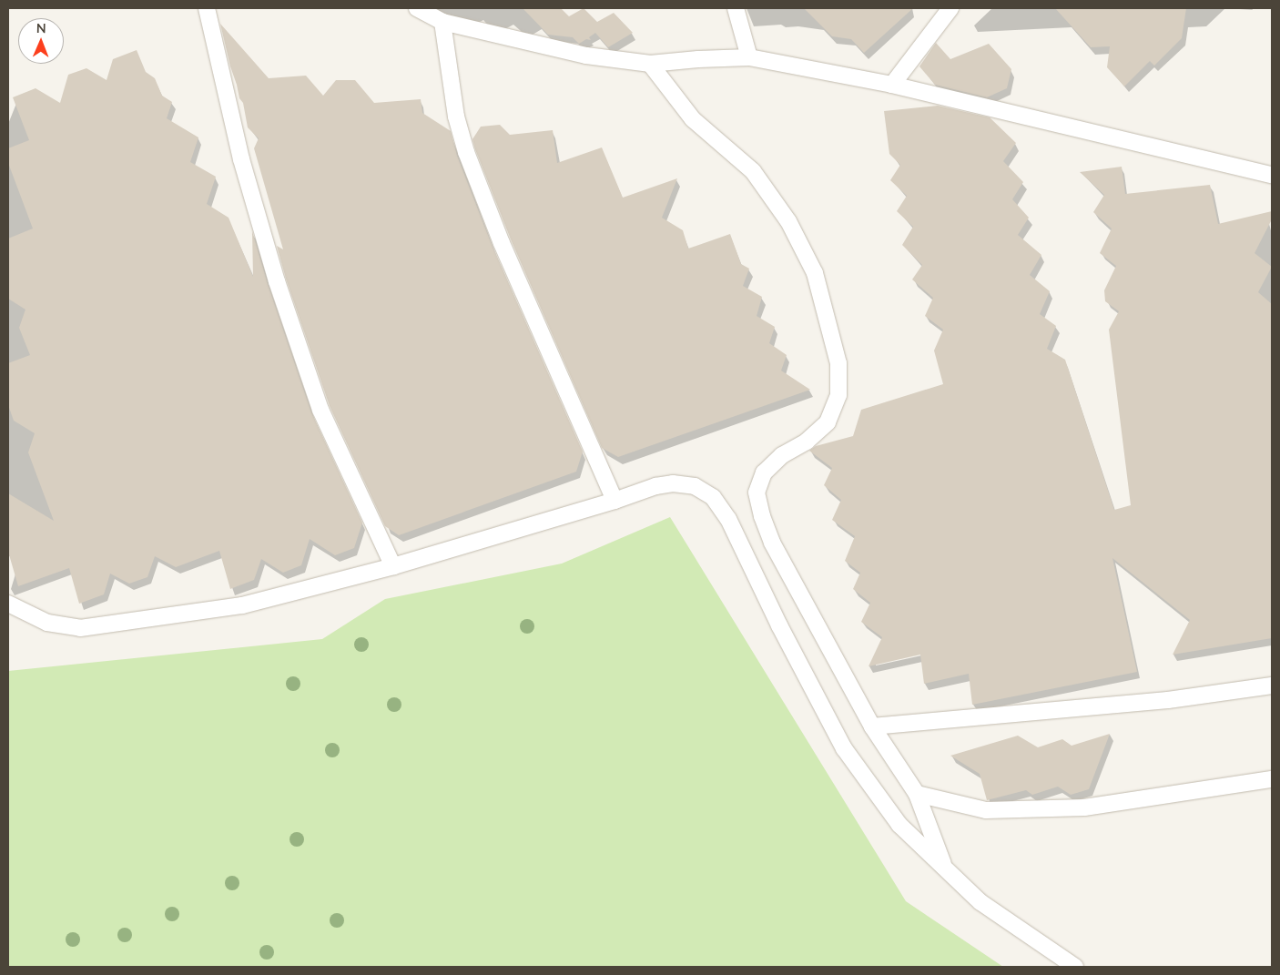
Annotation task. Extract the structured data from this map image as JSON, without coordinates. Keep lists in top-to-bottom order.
{
  "north": "top"
}
